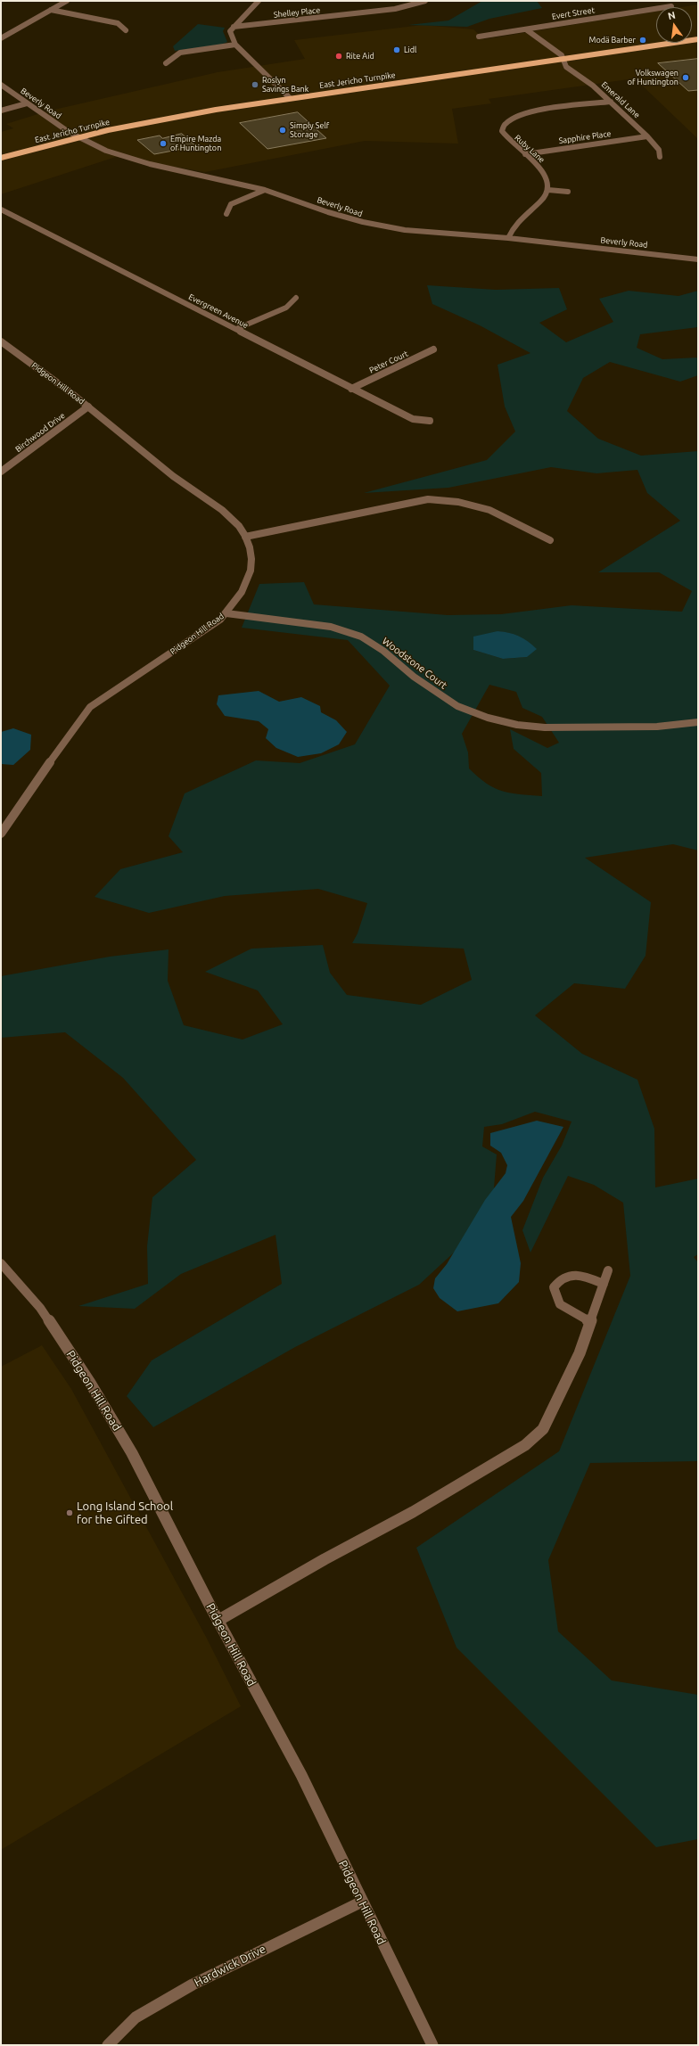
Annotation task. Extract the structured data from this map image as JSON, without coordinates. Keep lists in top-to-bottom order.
{
  "streets": {
    "main road": ["East Jericho Turnpike"],
    "street": [
      "Shelley Place",
      "Evert Street",
      "Emerald Lane",
      "Beverly Road",
      "Sapphire Place",
      "Ruby Lane",
      "Evergreen Avenue",
      "Peter Court",
      "Pidgeon Hill Road",
      "Birchwood Drive",
      "Woodstone Court",
      "Hardwick Drive"
    ]
  },
  "crossings": [
    ["Evert Street", "Emerald Lane"],
    ["East Jericho Turnpike", "Emerald Lane"],
    ["East Jericho Turnpike", "Beverly Road"],
    ["Emerald Lane", "Sapphire Place"],
    ["Emerald Lane", "Ruby Lane"],
    ["Sapphire Place", "Ruby Lane"],
    ["Evergreen Avenue", "Peter Court"],
    ["Pidgeon Hill Road", "Birchwood Drive"],
    ["Pidgeon Hill Road", "Woodstone Court"],
    ["Pidgeon Hill Road", "Hardwick Drive"]
  ],
  "places": [
    "Modä Barber",
    "Lidl",
    "Rite Aid",
    "Volkswagen of Huntington",
    "Roslyn Savings Bank",
    "Simply Self Storage",
    "Empire Mazda of Huntington",
    "Long Island School for the Gifted"
  ],
  "north": "top"
}
